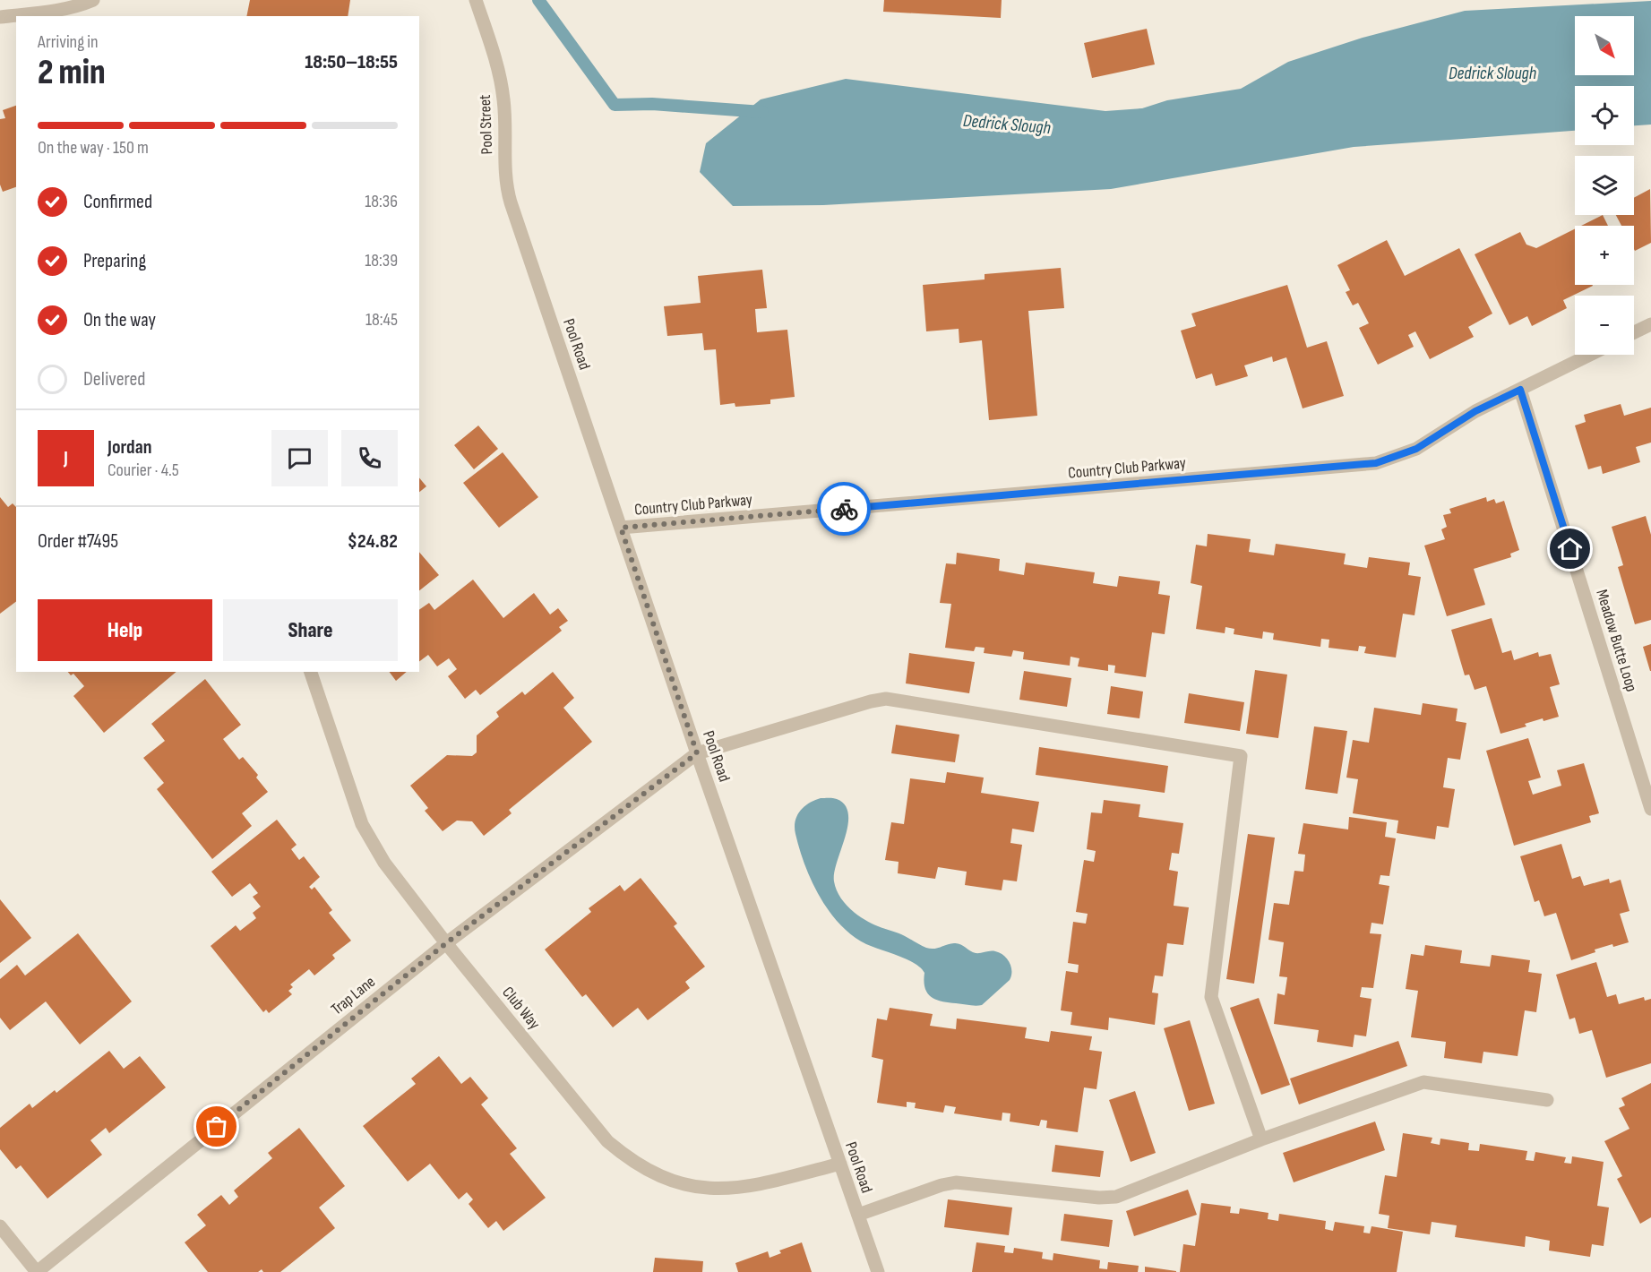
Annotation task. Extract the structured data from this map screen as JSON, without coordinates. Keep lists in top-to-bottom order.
{
  "streets": {
    "street": [
      "Pool Street",
      "Pool Road",
      "Country Club Parkway",
      "Meadow Butte Loop",
      "Trap Lane",
      "Club Way"
    ]
  },
  "crossings": [
    ["Pool Street", "Pool Road"],
    ["Pool Road", "Country Club Parkway"],
    ["Pool Road", "Trap Lane"],
    ["Pool Road", "Club Way"],
    ["Country Club Parkway", "Meadow Butte Loop"],
    ["Trap Lane", "Club Way"]
  ],
  "water": ["Dedrick Slough"],
  "north": "bottom right",
  "page": {
    "map_buttons": ["+", "−"],
    "heading": ["2 min", "Arriving in", "18:50–18:55"],
    "panel": [
      "Jordan",
      "Courier · 4.5",
      "Order #7495",
      "$24.82"
    ],
    "bar": "On the way · 150 m",
    "list": [
      ["Confirmed", "18:36"],
      ["Preparing", "18:39"],
      ["On the way", "18:45"],
      "Delivered"
    ],
    "round": "J",
    "buttons": ["Help", "Share"]
  }
}
